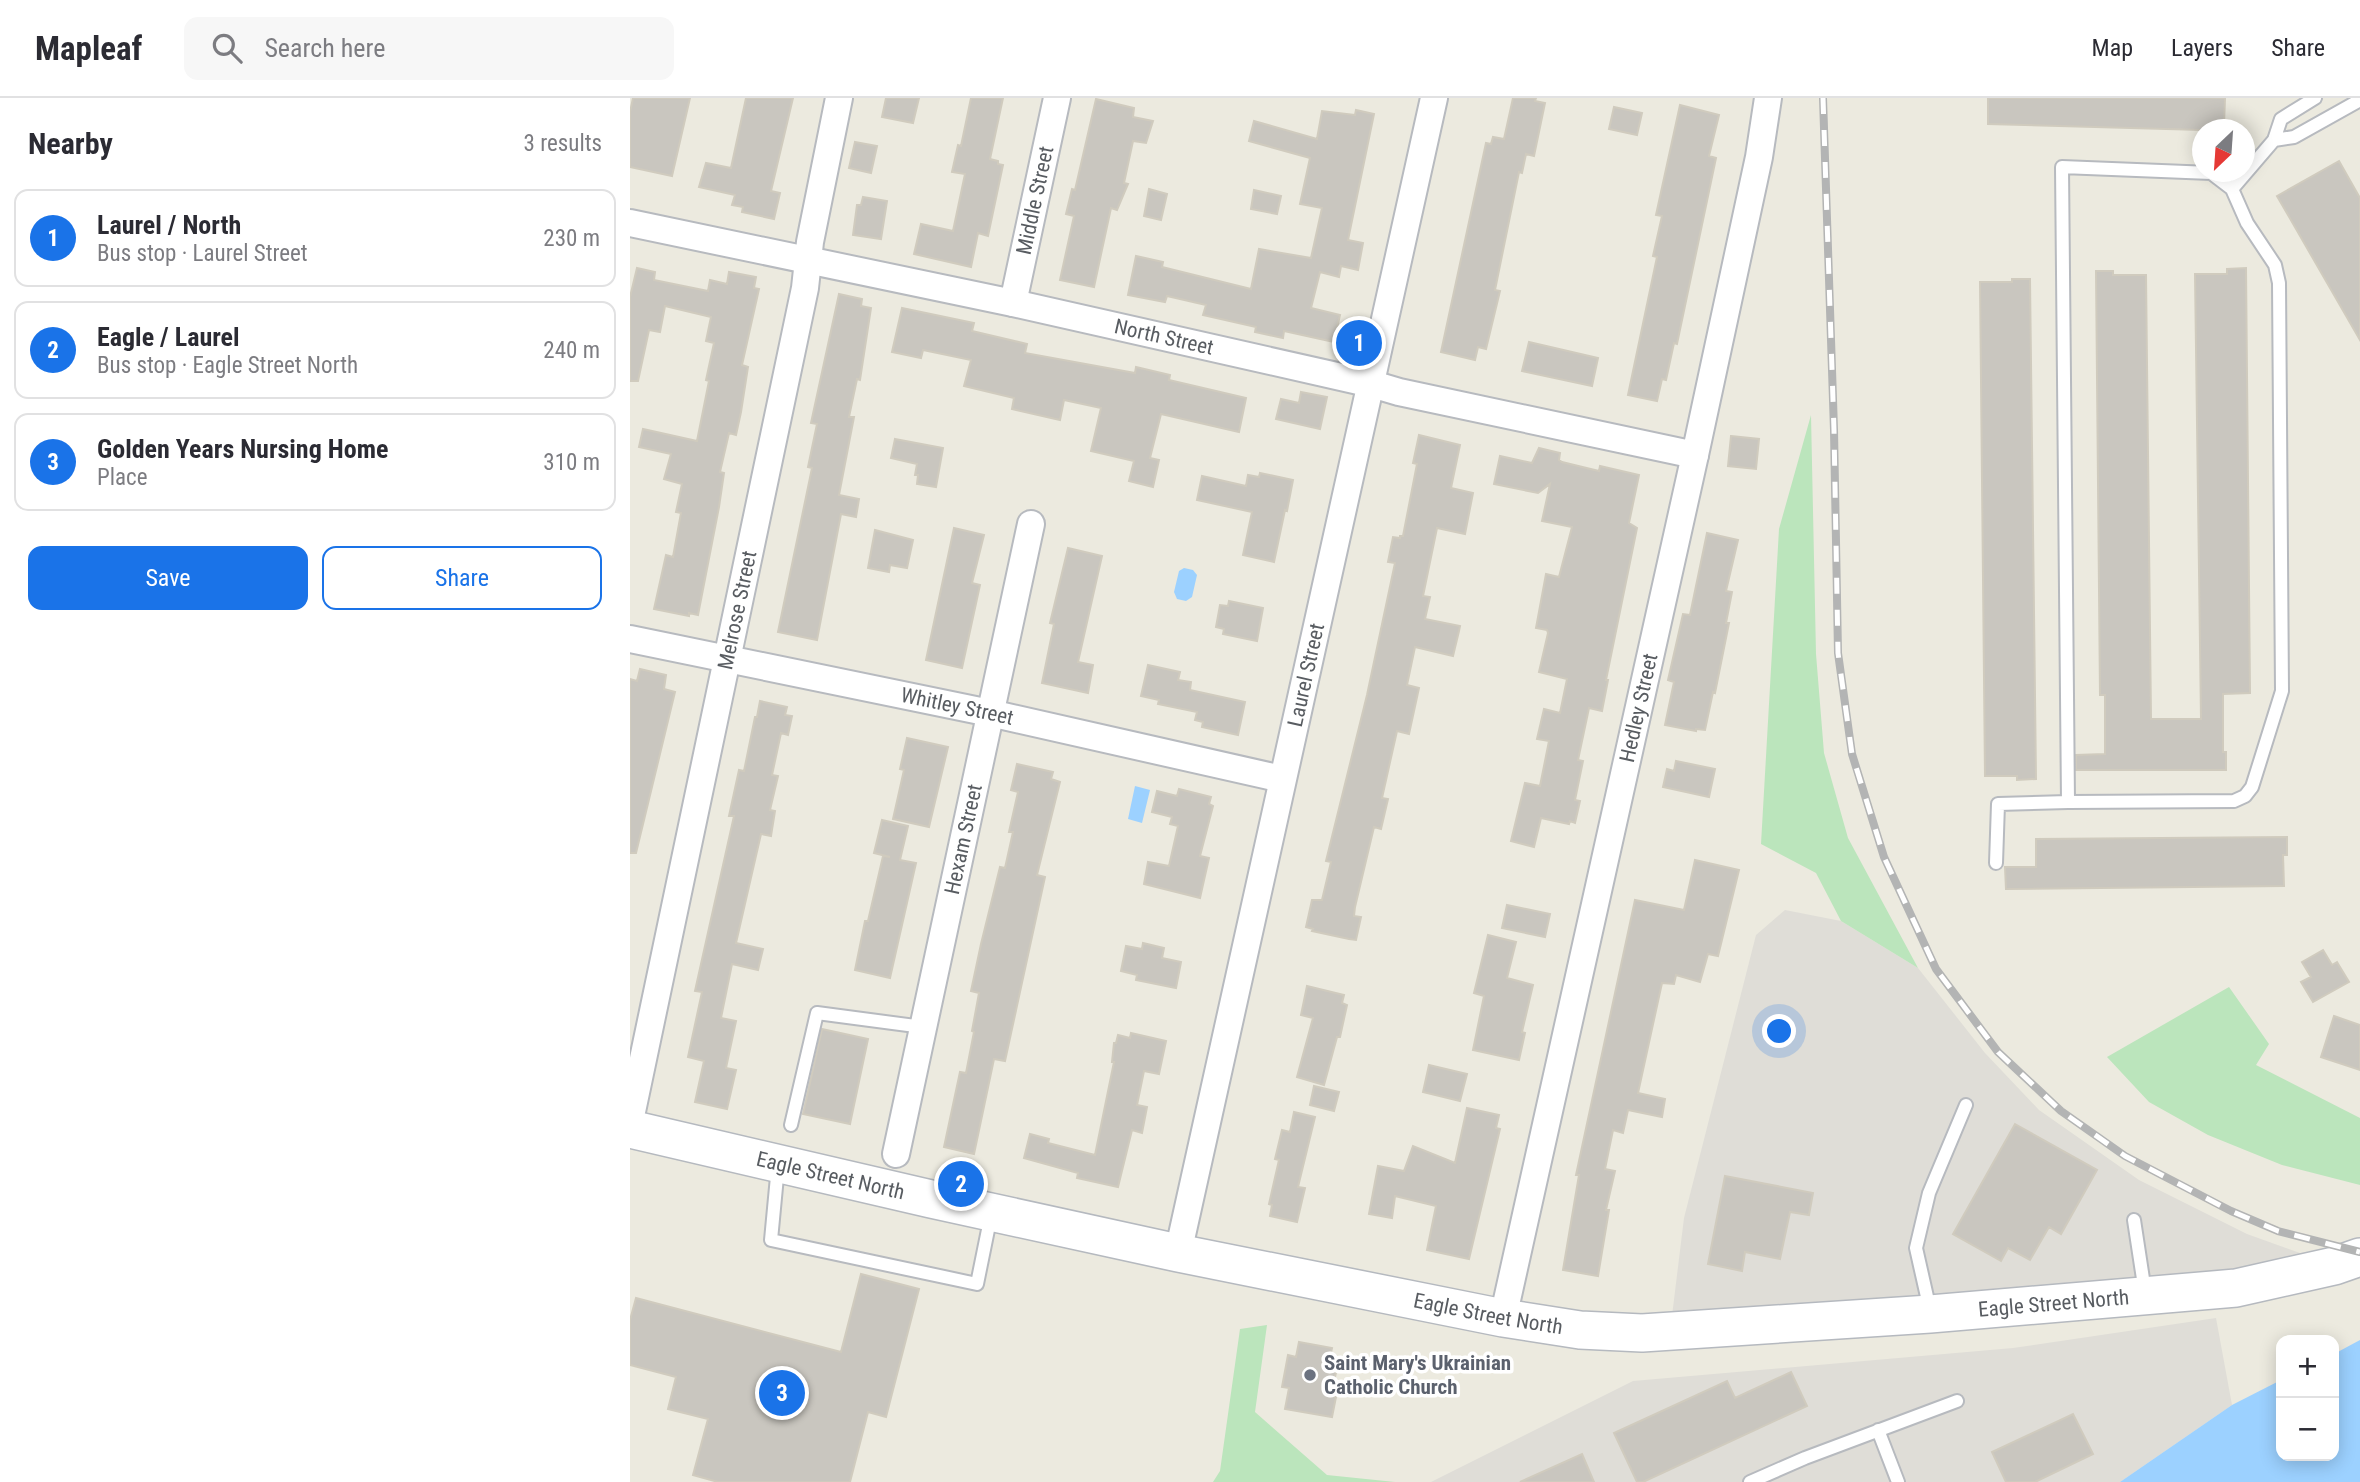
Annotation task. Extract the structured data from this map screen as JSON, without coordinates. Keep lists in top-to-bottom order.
{
  "streets": {
    "main road": ["Eagle Street North"],
    "street": [
      "Middle Street",
      "North Street",
      "Melrose Street",
      "Laurel Street",
      "Whitley Street",
      "Hedley Street",
      "Hexam Street"
    ]
  },
  "crossings": [
    ["Middle Street", "North Street"],
    ["North Street", "Melrose Street"],
    ["North Street", "Laurel Street"],
    ["North Street", "Hedley Street"],
    ["Melrose Street", "Whitley Street"],
    ["Laurel Street", "Whitley Street"],
    ["Laurel Street", "Eagle Street North"],
    ["Whitley Street", "Hexam Street"],
    ["Hedley Street", "Eagle Street North"]
  ],
  "places": ["Saint Mary's Ukrainian Catholic Church"],
  "north": "bottom left",
  "page": {
    "header": "Mapleaf",
    "search": "Search here",
    "nav": ["Map", "Layers", "Share"],
    "heading": ["Nearby", "3 results"],
    "list": [
      {
        "mark": "1",
        "name": "Laurel / North",
        "note": "Bus stop · Laurel Street",
        "value": "230 m"
      },
      {
        "mark": "2",
        "name": "Eagle / Laurel",
        "note": "Bus stop · Eagle Street North",
        "value": "240 m"
      },
      {
        "mark": "3",
        "name": "Golden Years Nursing Home",
        "note": "Place",
        "value": "310 m"
      }
    ],
    "pins": ["1", "2", "3"],
    "buttons": ["Save", "Share"],
    "map_buttons": ["+", "−"]
  }
}
